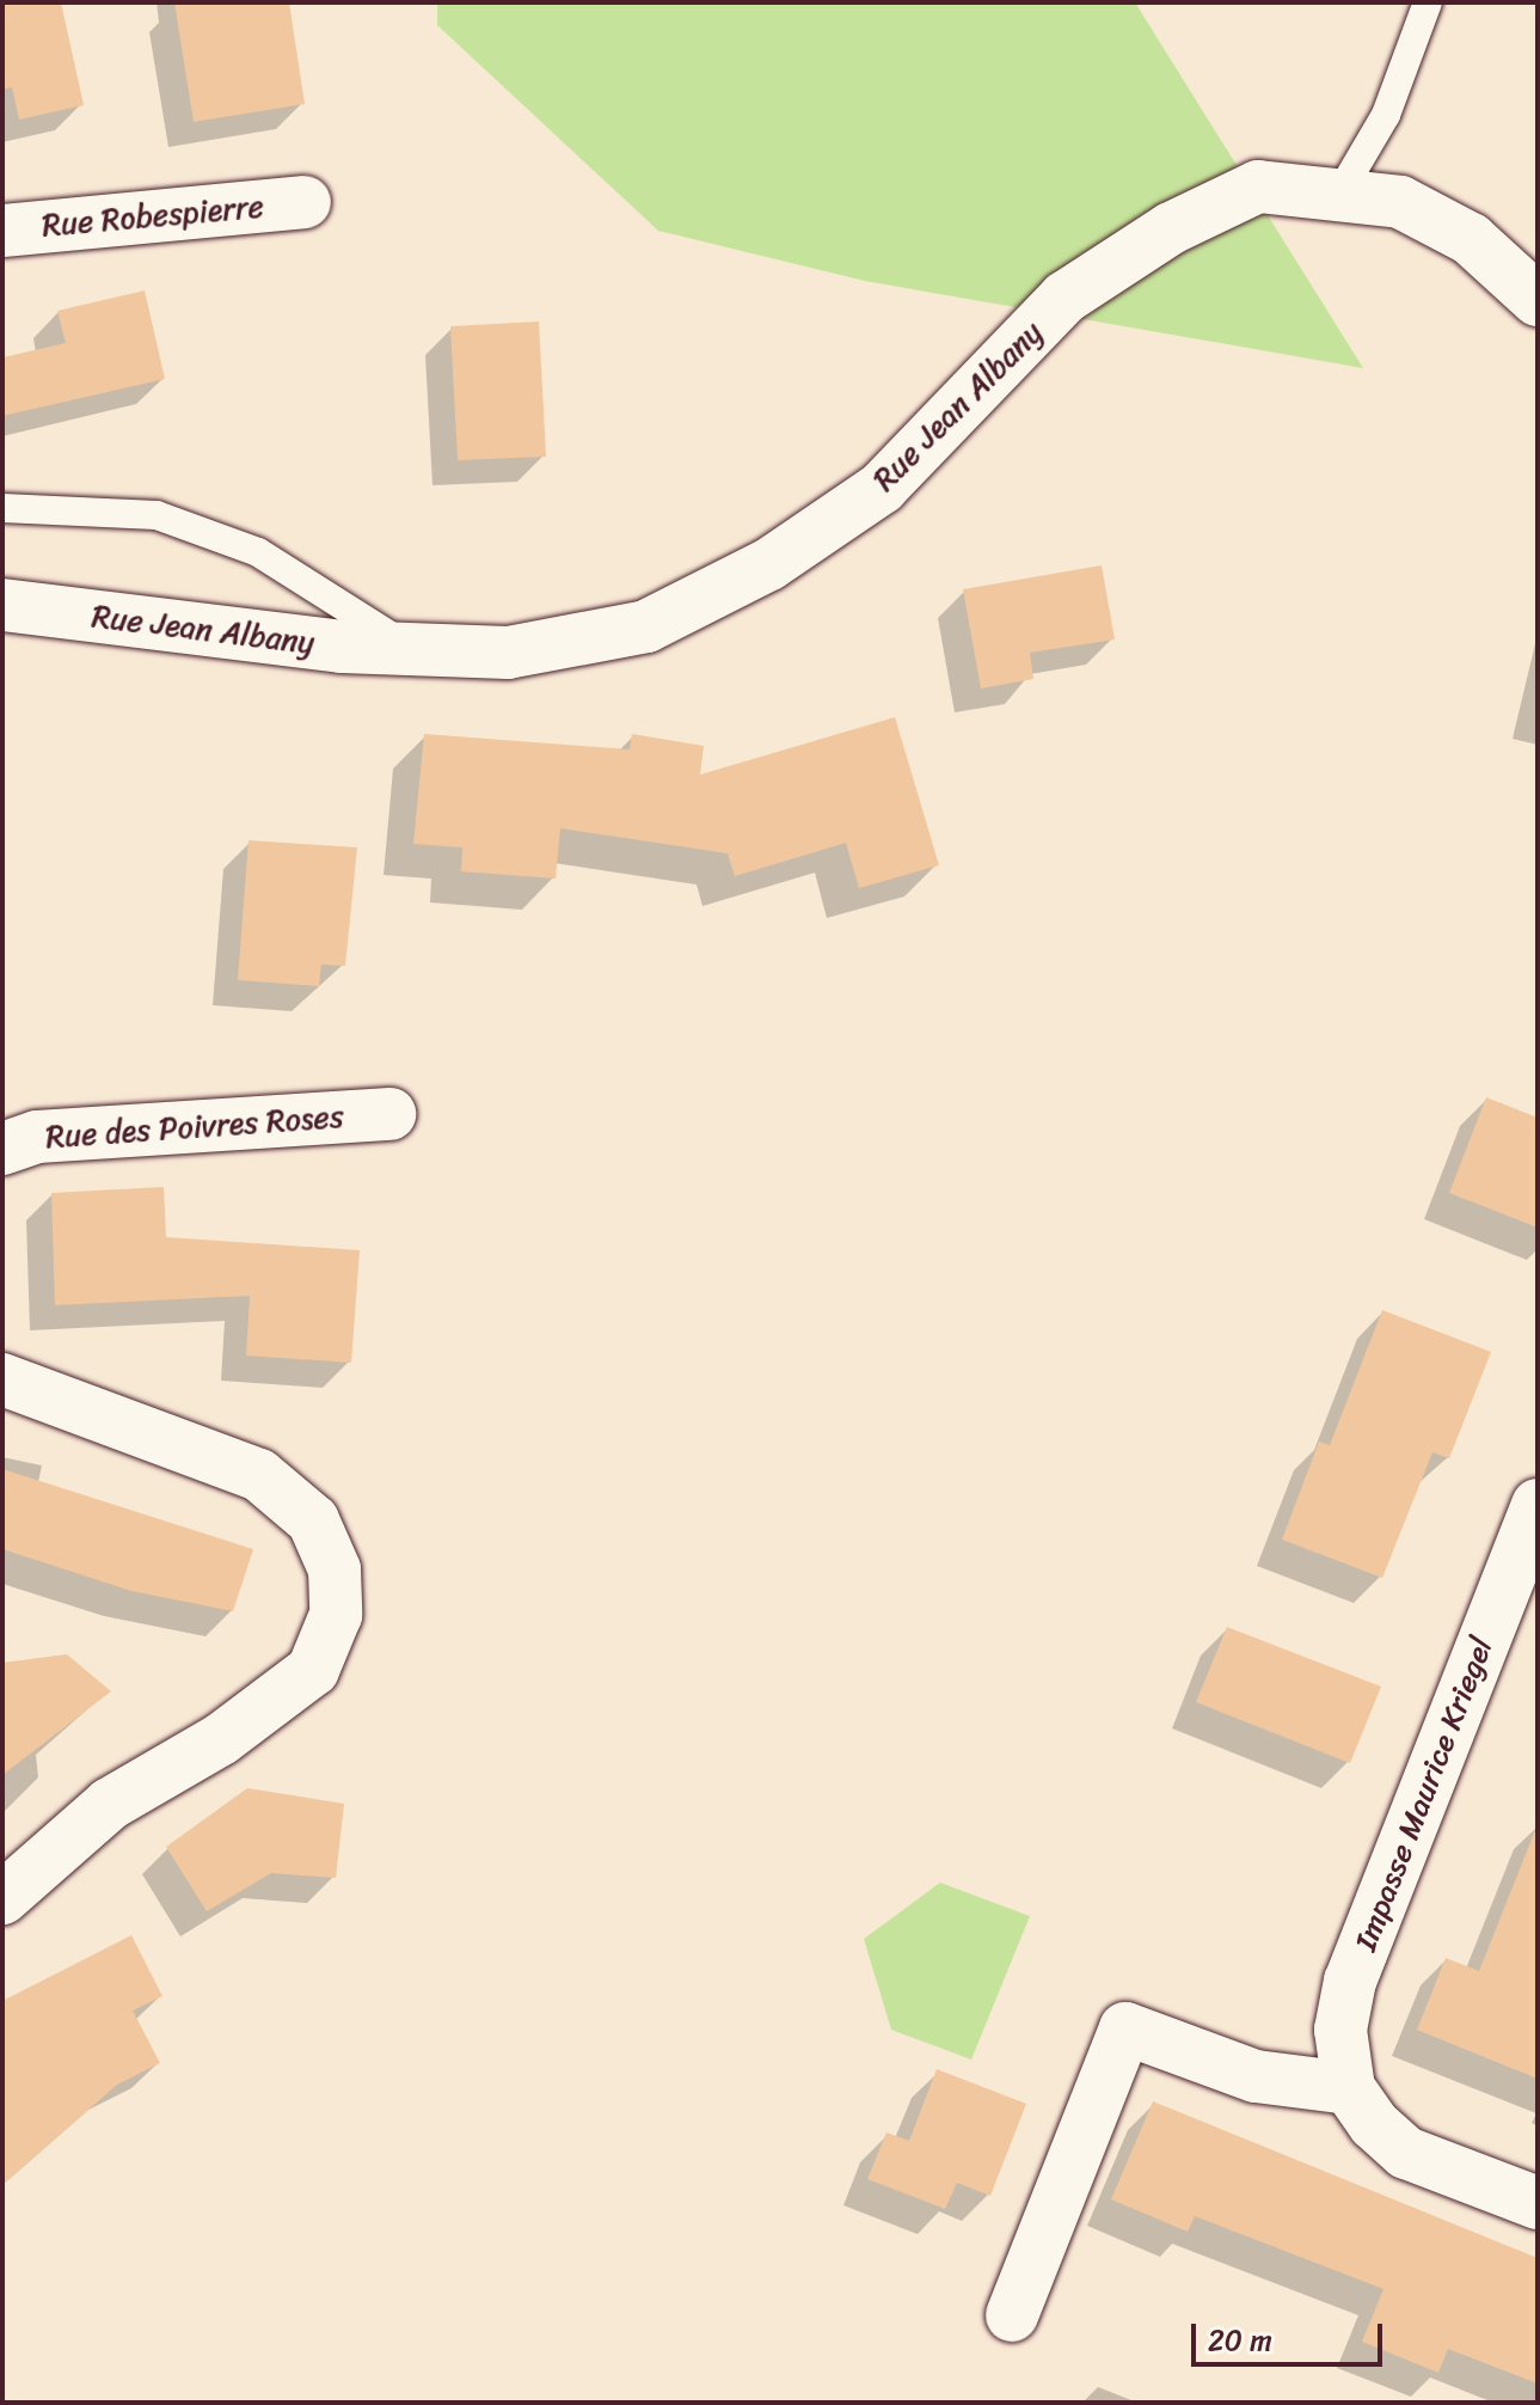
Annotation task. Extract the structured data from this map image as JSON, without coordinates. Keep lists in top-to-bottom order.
{
  "streets": {
    "street": [
      "Rue Robespierre",
      "Rue Jean Albany",
      "Rue des Poivres Roses",
      "Impasse Maurice Kriegel"
    ]
  },
  "scale_bar": "20 m"
}
